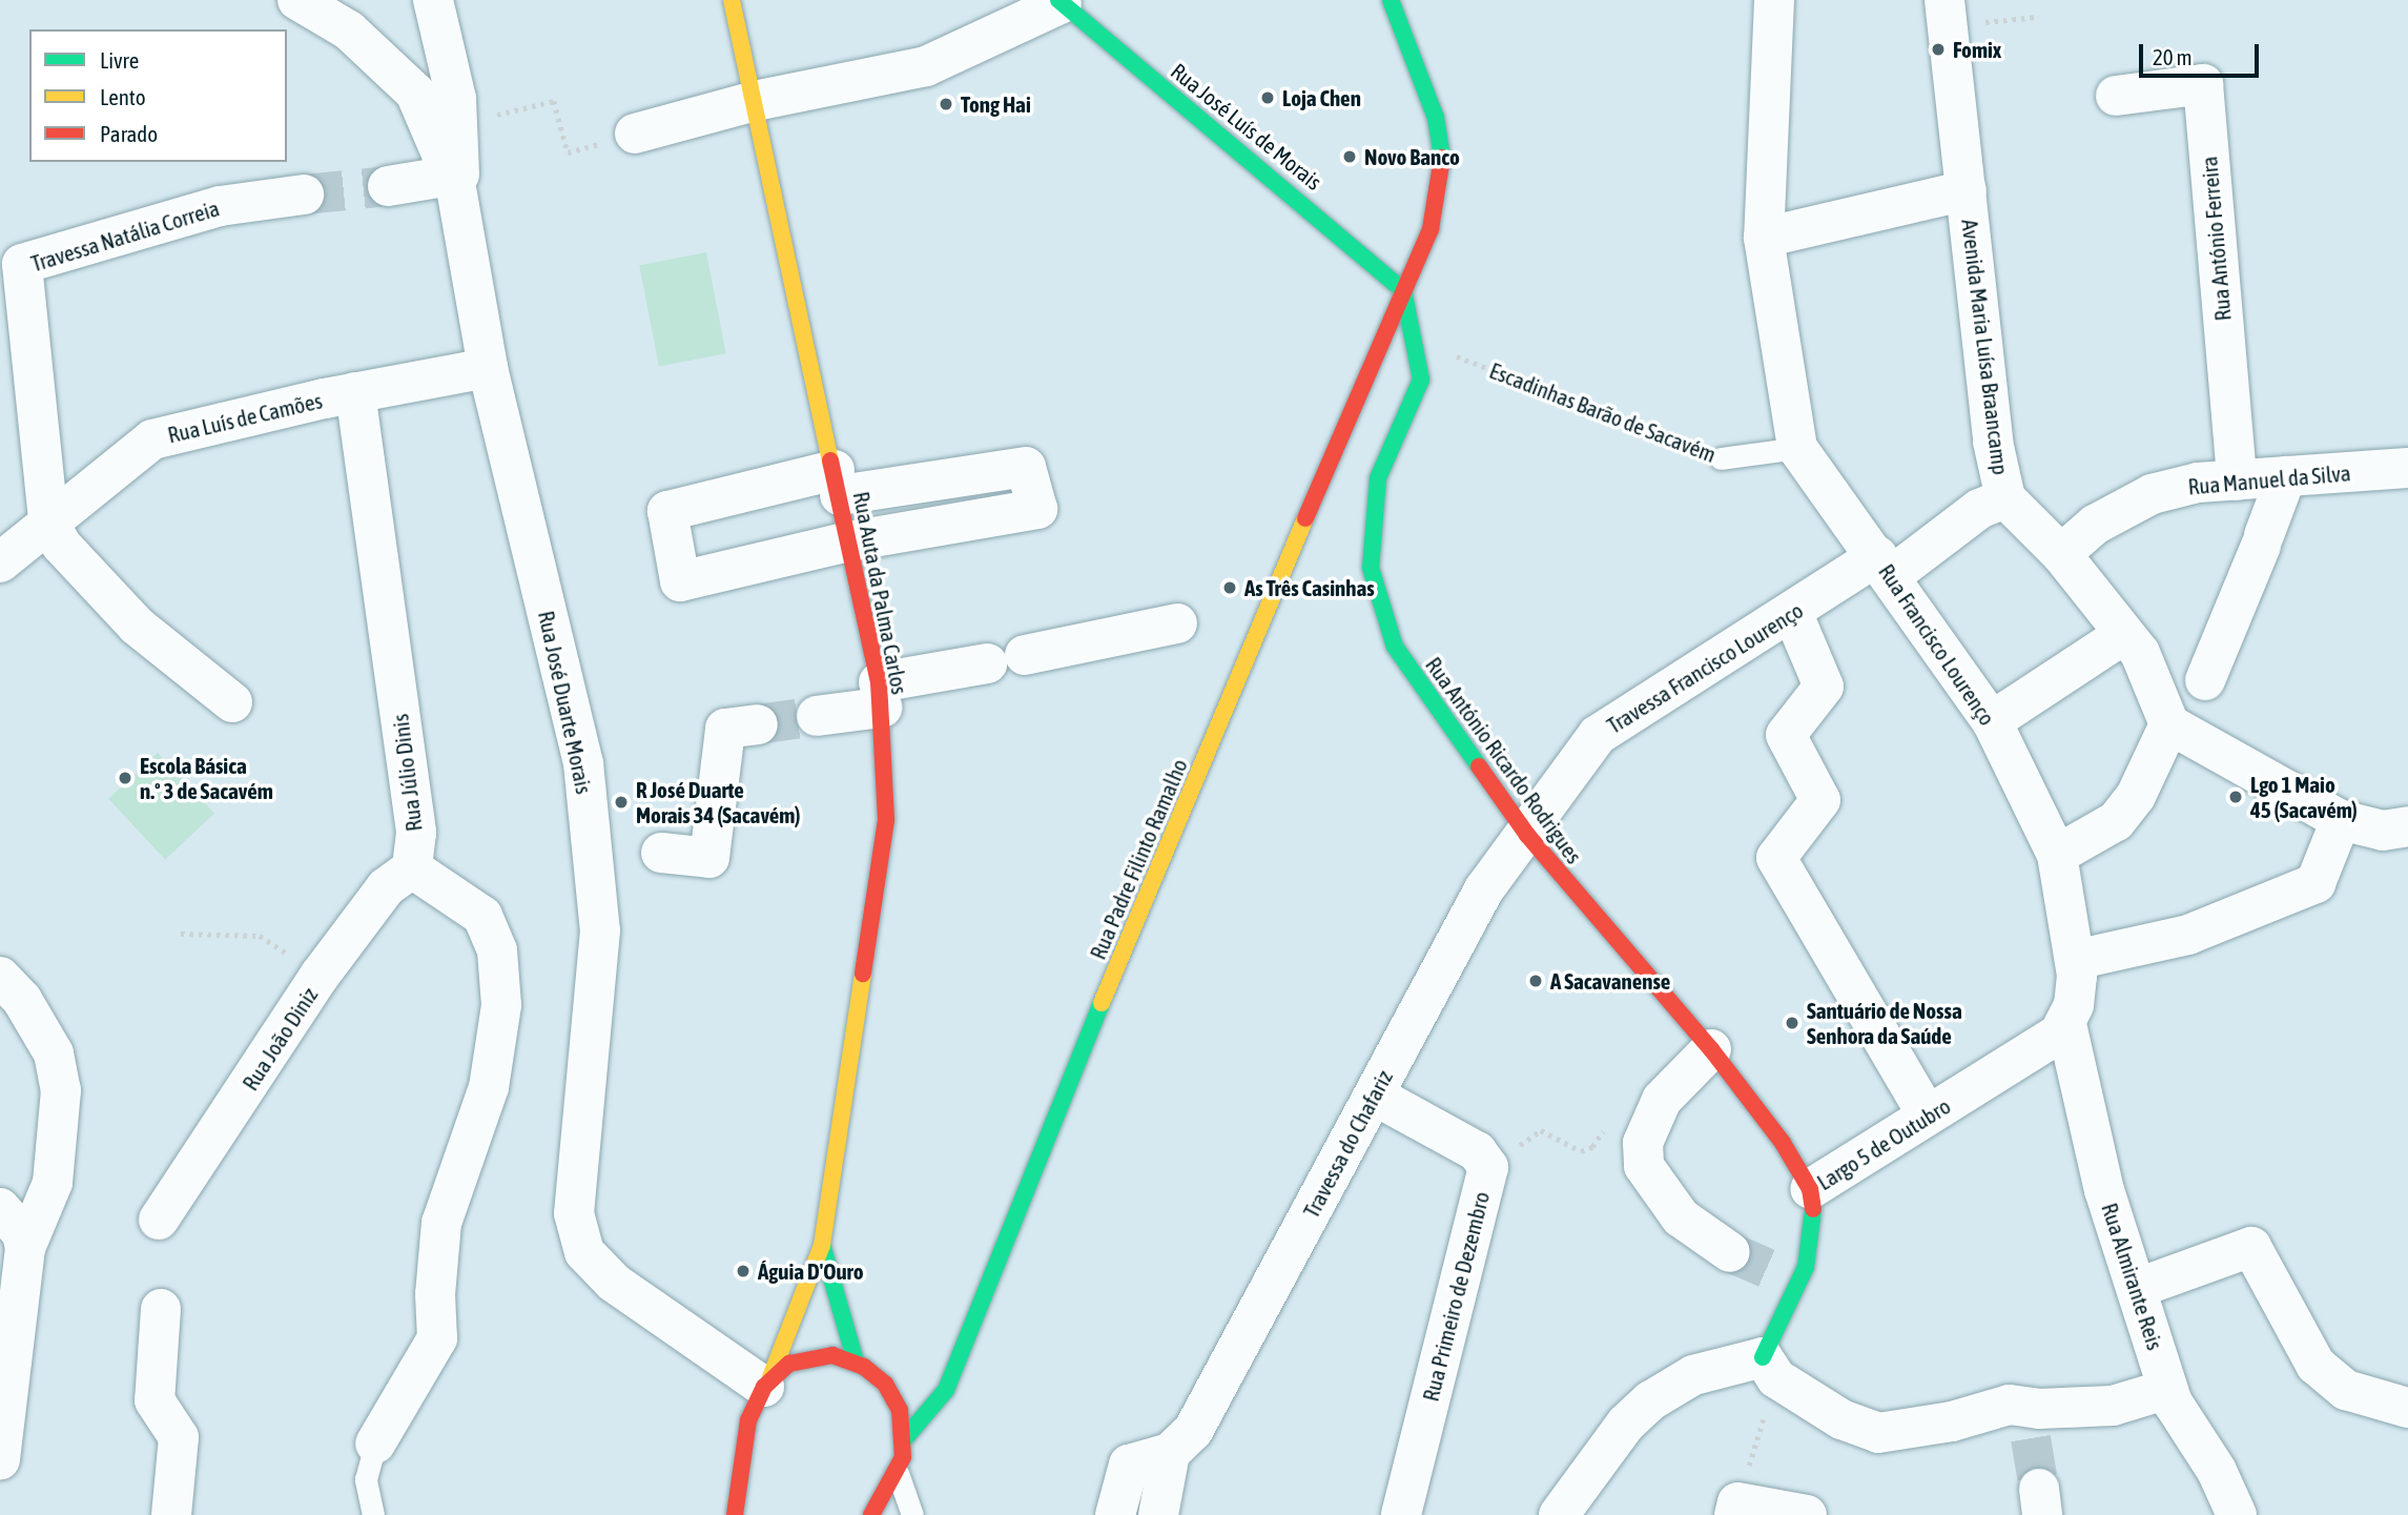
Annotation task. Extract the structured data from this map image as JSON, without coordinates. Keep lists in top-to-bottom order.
{
  "streets": {
    "street": [
      "Rua José Luís de Morais",
      "Travessa Natália Correia",
      "Rua António Ferreira",
      "Avenida Maria Luísa Braancamp",
      "Rua Luís de Camões",
      "Rua Manuel da Silva",
      "Rua Auta da Palma Carlos",
      "Rua Francisco Lourenço",
      "Travessa Francisco Lourenço",
      "Rua José Duarte Morais",
      "Rua António Ricardo Rodrigues",
      "Rua Júlio Dinis",
      "Rua Padre Filinto Ramalho",
      "Rua João Diniz",
      "Travessa do Chafariz",
      "Largo 5 de Outubro",
      "Rua Almirante Reis",
      "Rua Primeiro de Dezembro"
    ],
    "lane": ["Escadinhas Barão de Sacavém"]
  },
  "crossings": [
    ["Rua José Luís de Morais", "Rua António Ricardo Rodrigues"],
    ["Rua José Luís de Morais", "Rua Padre Filinto Ramalho"],
    ["Travessa Natália Correia", "Rua Luís de Camões"],
    ["Rua António Ferreira", "Rua Manuel da Silva"],
    ["Avenida Maria Luísa Braancamp", "Rua Manuel da Silva"],
    ["Avenida Maria Luísa Braancamp", "Travessa Francisco Lourenço"],
    ["Escadinhas Barão de Sacavém", "Rua Francisco Lourenço"],
    ["Escadinhas Barão de Sacavém", "Rua António Ricardo Rodrigues"],
    ["Rua Luís de Camões", "Rua José Duarte Morais"],
    ["Rua Luís de Camões", "Rua Júlio Dinis"],
    ["Rua Auta da Palma Carlos", "Rua José Duarte Morais"],
    ["Rua Francisco Lourenço", "Travessa Francisco Lourenço"],
    ["Rua Francisco Lourenço", "Largo 5 de Outubro"],
    ["Rua Francisco Lourenço", "Rua Almirante Reis"],
    ["Travessa Francisco Lourenço", "Rua António Ricardo Rodrigues"],
    ["Travessa Francisco Lourenço", "Travessa do Chafariz"],
    ["Rua António Ricardo Rodrigues", "Rua Padre Filinto Ramalho"],
    ["Rua António Ricardo Rodrigues", "Travessa do Chafariz"],
    ["Rua António Ricardo Rodrigues", "Largo 5 de Outubro"],
    ["Rua Júlio Dinis", "Rua João Diniz"],
    ["Travessa do Chafariz", "Rua Primeiro de Dezembro"],
    ["Largo 5 de Outubro", "Rua Almirante Reis"]
  ],
  "places": [
    "Fomix",
    "Loja Chen",
    "Tong Hai",
    "Novo Banco",
    "As Três Casinhas",
    "Escola Básica n.º 3 de Sacavém",
    "Lgo 1 Maio 45 (Sacavém)",
    "R José Duarte Morais 34 (Sacavém)",
    "A Sacavanense",
    "Santuário de Nossa Senhora da Saúde",
    "Águia D'Ouro"
  ],
  "legend": ["Livre", "Lento", "Parado"],
  "scale_bar": "20 m"
}
